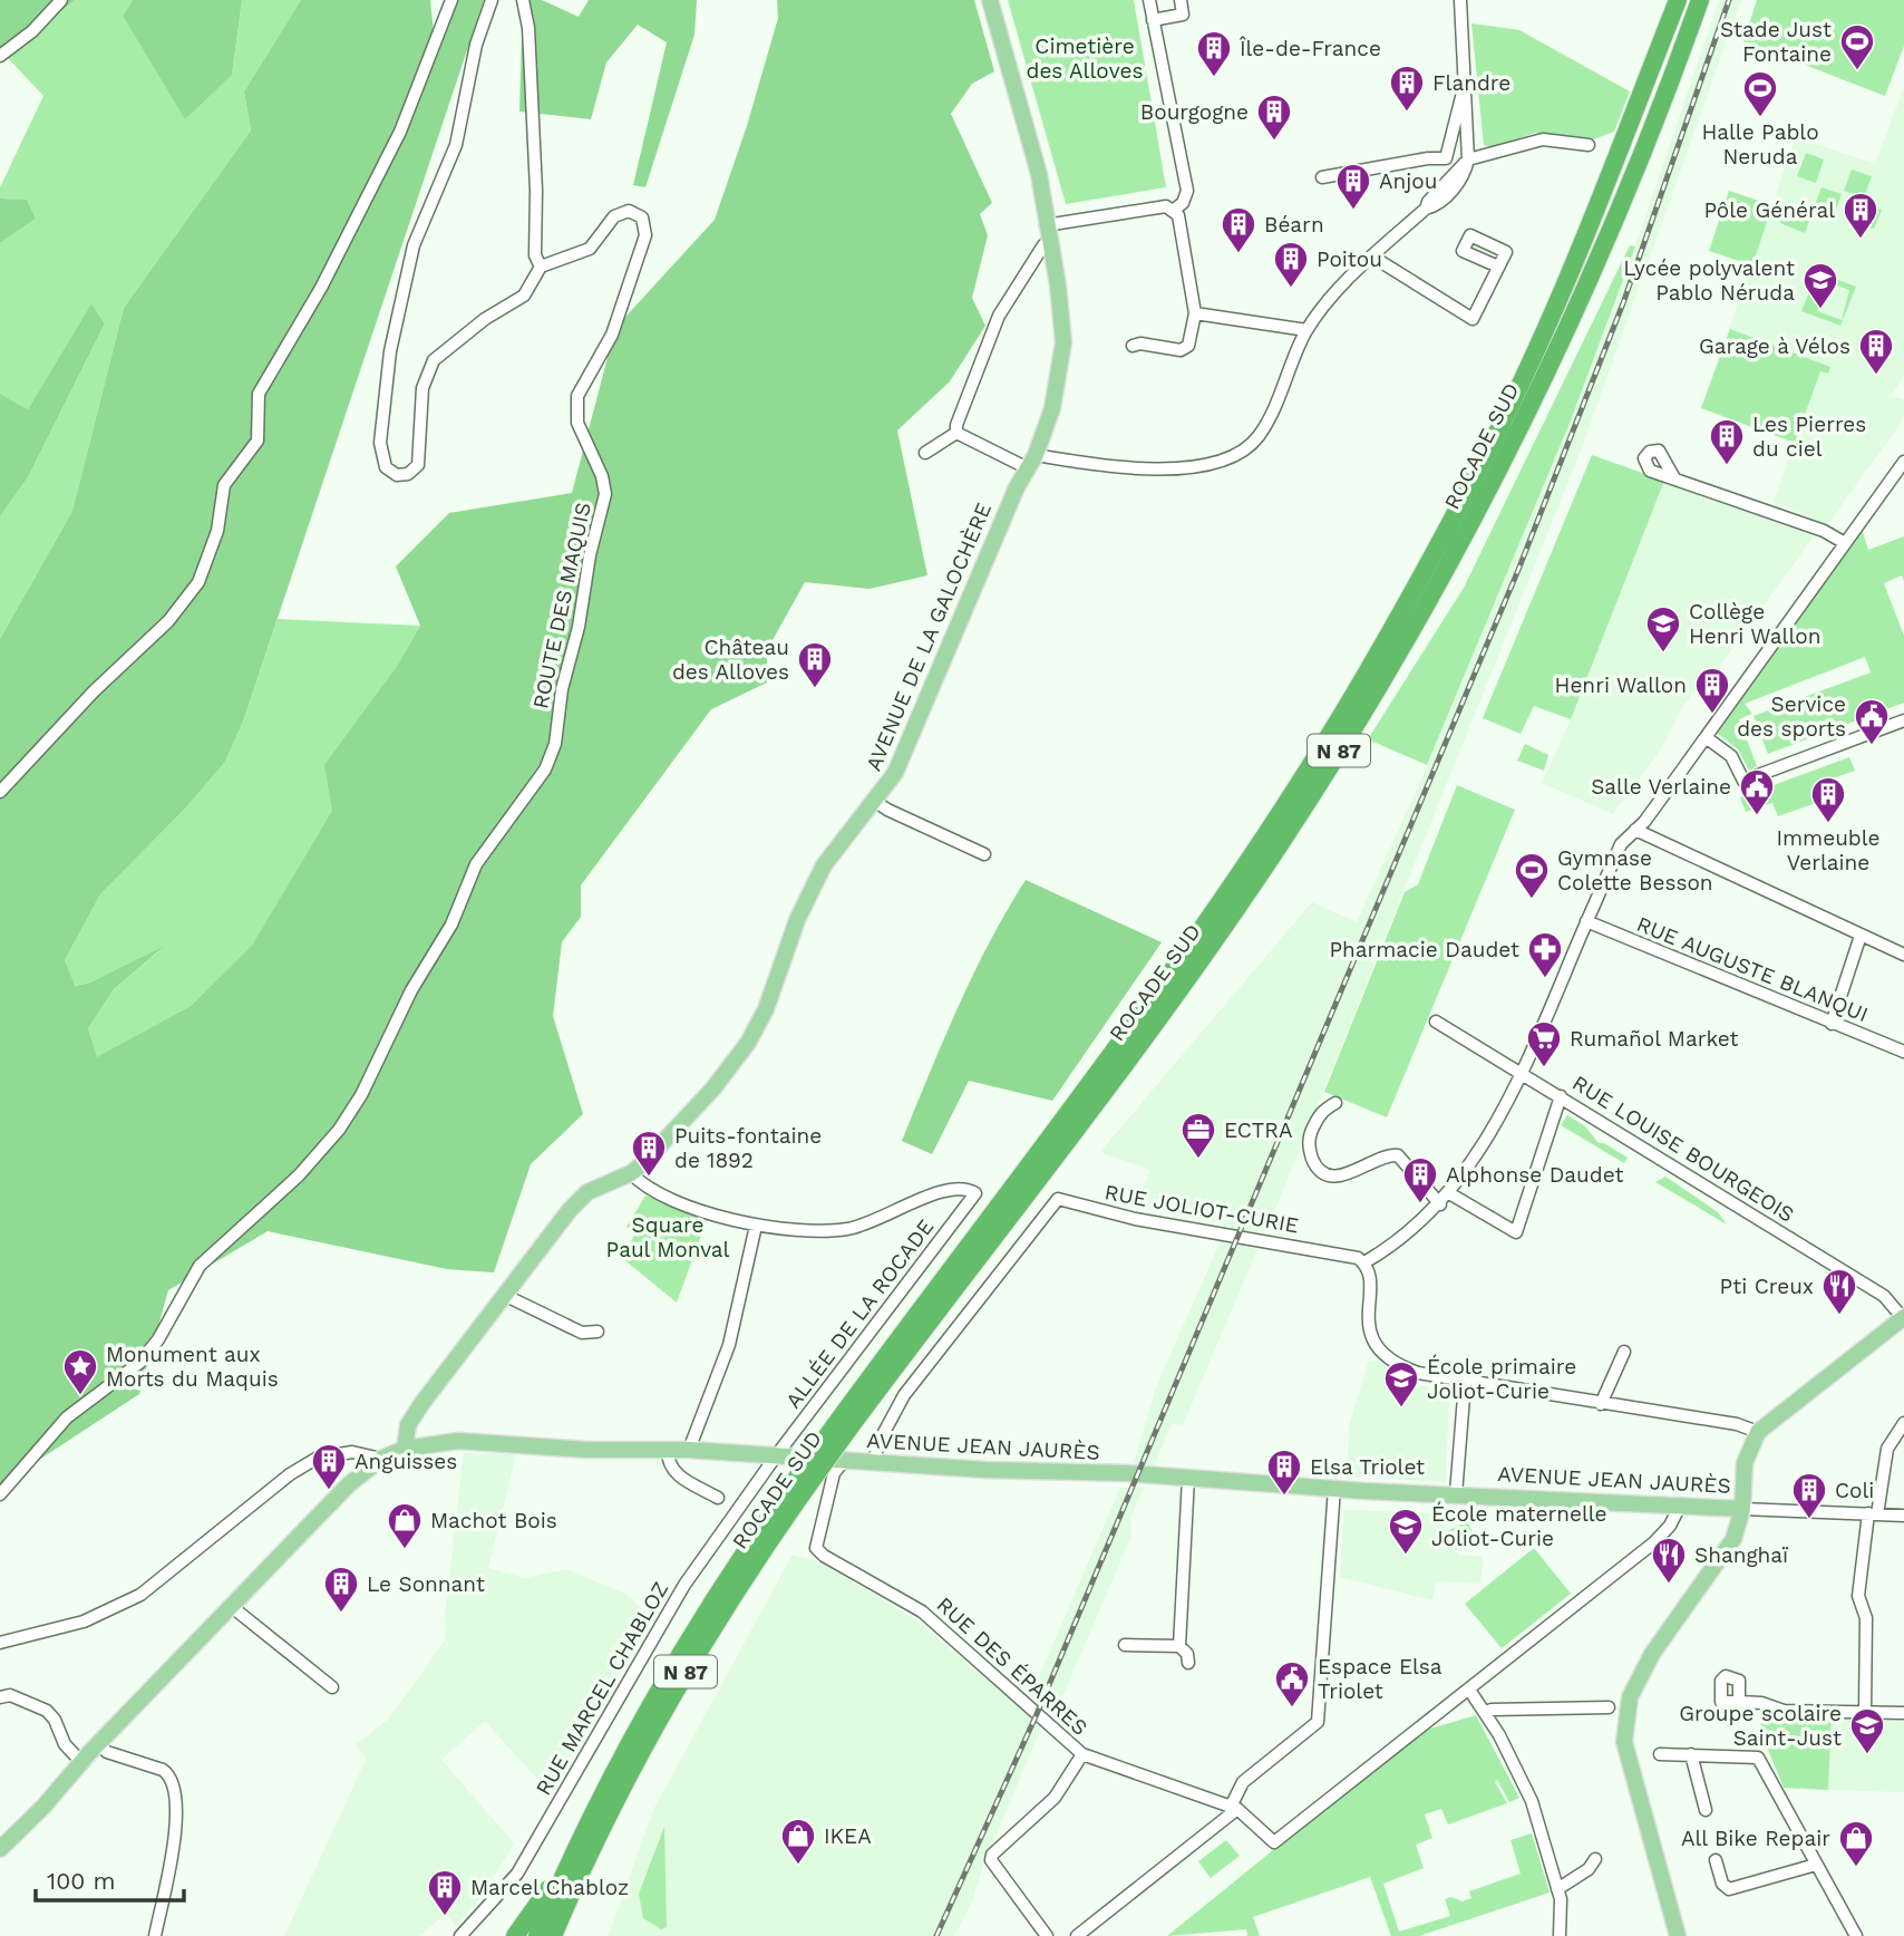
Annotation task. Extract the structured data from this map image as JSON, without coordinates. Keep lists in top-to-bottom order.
{
  "streets": {
    "highway": ["ROCADE SUD", "N 87"],
    "main road": ["AVENUE DE LA GALOCHÈRE", "AVENUE JEAN JAURÈS"],
    "street": [
      "ROUTE DES MAQUIS",
      "RUE AUGUSTE BLANQUI",
      "RUE LOUISE BOURGEOIS",
      "RUE JOLIOT-CURIE",
      "ALLÉE DE LA ROCADE",
      "RUE DES ÉPARRES",
      "RUE MARCEL CHABLOZ"
    ]
  },
  "crossings": [
    ["AVENUE DE LA GALOCHÈRE", "AVENUE JEAN JAURÈS"],
    ["RUE JOLIOT-CURIE", "AVENUE JEAN JAURÈS"],
    ["ALLÉE DE LA ROCADE", "AVENUE JEAN JAURÈS"],
    ["ALLÉE DE LA ROCADE", "RUE MARCEL CHABLOZ"],
    ["AVENUE JEAN JAURÈS", "RUE DES ÉPARRES"],
    ["AVENUE JEAN JAURÈS", "RUE MARCEL CHABLOZ"]
  ],
  "parks": ["Cimetière des Alloves", "Square Paul Monval"],
  "places": {
    "sports": ["Stade Just Fontaine", "Halle Pablo Neruda", "Gymnase Colette Besson"],
    "building": [
      "Île-de-France",
      "Flandre",
      "Bourgogne",
      "Anjou",
      "Pôle Général",
      "Béarn",
      "Poitou",
      "Garage à Vélos",
      "Les Pierres du ciel",
      "Château des Alloves",
      "Henri Wallon",
      "Immeuble Verlaine",
      "Puits-fontaine de 1892",
      "Alphonse Daudet",
      "Anguisses",
      "Elsa Triolet",
      "Coli",
      "Le Sonnant",
      "Marcel Chabloz"
    ],
    "school or university": [
      "Lycée polyvalent Pablo Néruda",
      "Collège Henri Wallon",
      "École primaire Joliot-Curie",
      "École maternelle Joliot-Curie",
      "Groupe scolaire Saint-Just"
    ],
    "public building": ["Service des sports", "Salle Verlaine", "Espace Elsa Triolet"],
    "pharmacy": ["Pharmacie Daudet"],
    "supermarket": ["Rumañol Market"],
    "office": ["ECTRA"],
    "restaurant": ["Pti Creux", "Shanghaï"],
    "place": ["Monument aux Morts du Maquis"],
    "shop": ["Machot Bois", "IKEA", "All Bike Repair"]
  },
  "scale_bar": "100 m"
}
